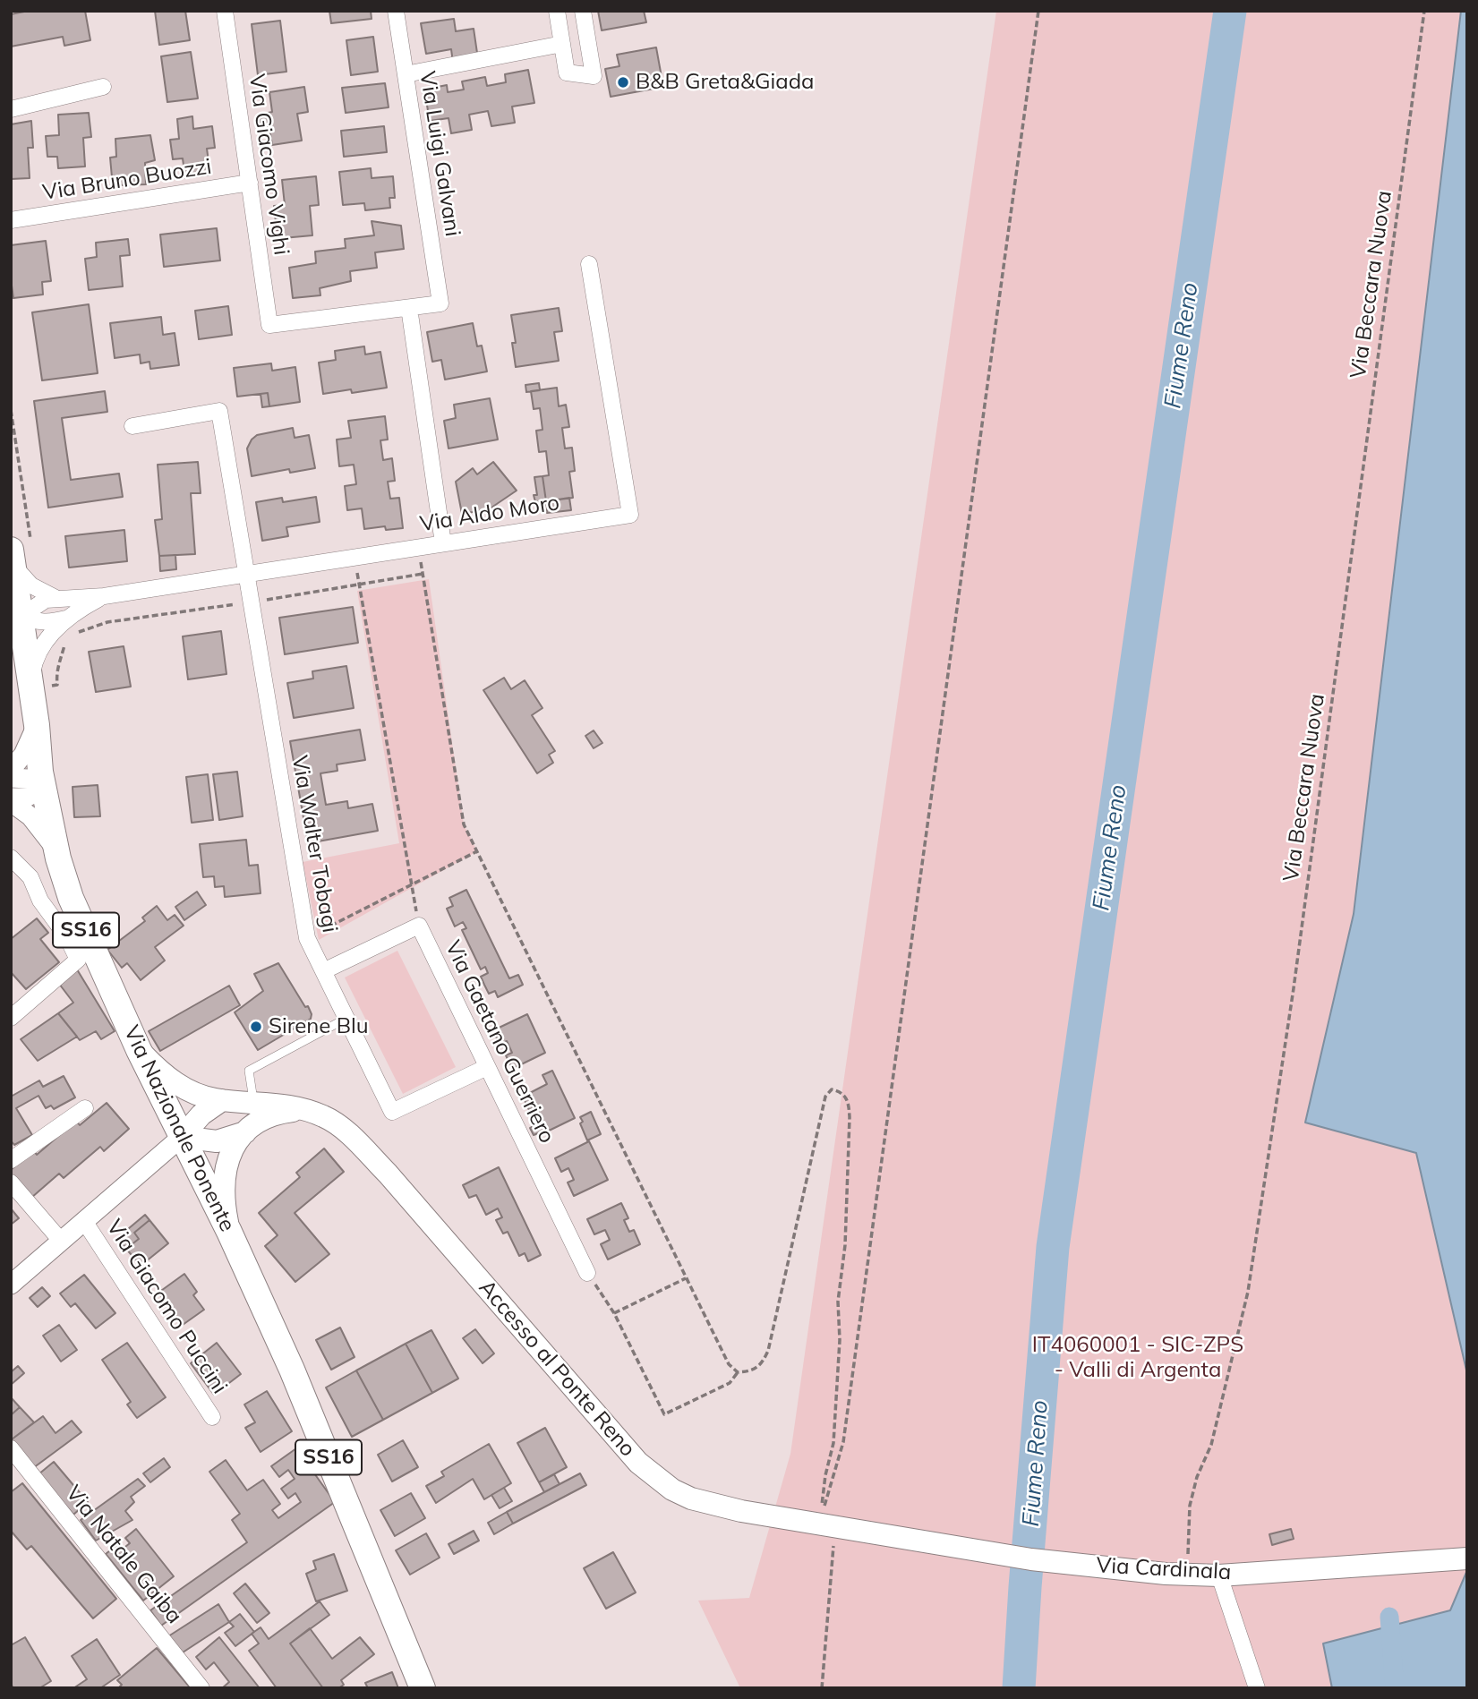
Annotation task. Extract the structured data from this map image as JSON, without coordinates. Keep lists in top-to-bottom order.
{
  "streets": {
    "main road": [
      "SS16",
      "Via Nazionale Ponente",
      "Accesso al Ponte Reno",
      "Via Cardinala"
    ],
    "street": [
      "Via Luigi Galvani",
      "Via Giacomo Vighi",
      "Via Bruno Buozzi",
      "Via Aldo Moro",
      "Via Walter Tobagi",
      "Via Gaetano Guerriero",
      "Via Giacomo Puccini",
      "Via Natale Gaiba"
    ],
    "path": ["Via Beccara Nuova"]
  },
  "crossings": [
    ["Via Luigi Galvani", "Via Giacomo Vighi"],
    ["Via Giacomo Vighi", "Via Bruno Buozzi"],
    ["Via Aldo Moro", "Via Walter Tobagi"],
    ["Via Aldo Moro", "Via Nazionale Ponente"],
    ["Via Walter Tobagi", "Via Gaetano Guerriero"],
    ["Via Nazionale Ponente", "Accesso al Ponte Reno"],
    ["Accesso al Ponte Reno", "Via Cardinala"]
  ],
  "water": ["Fiume Reno"],
  "parks": ["IT4060001 - SIC-ZPS - Valli di Argenta"],
  "places": ["B&B Greta&Giada", "Sirene Blu"]
}
